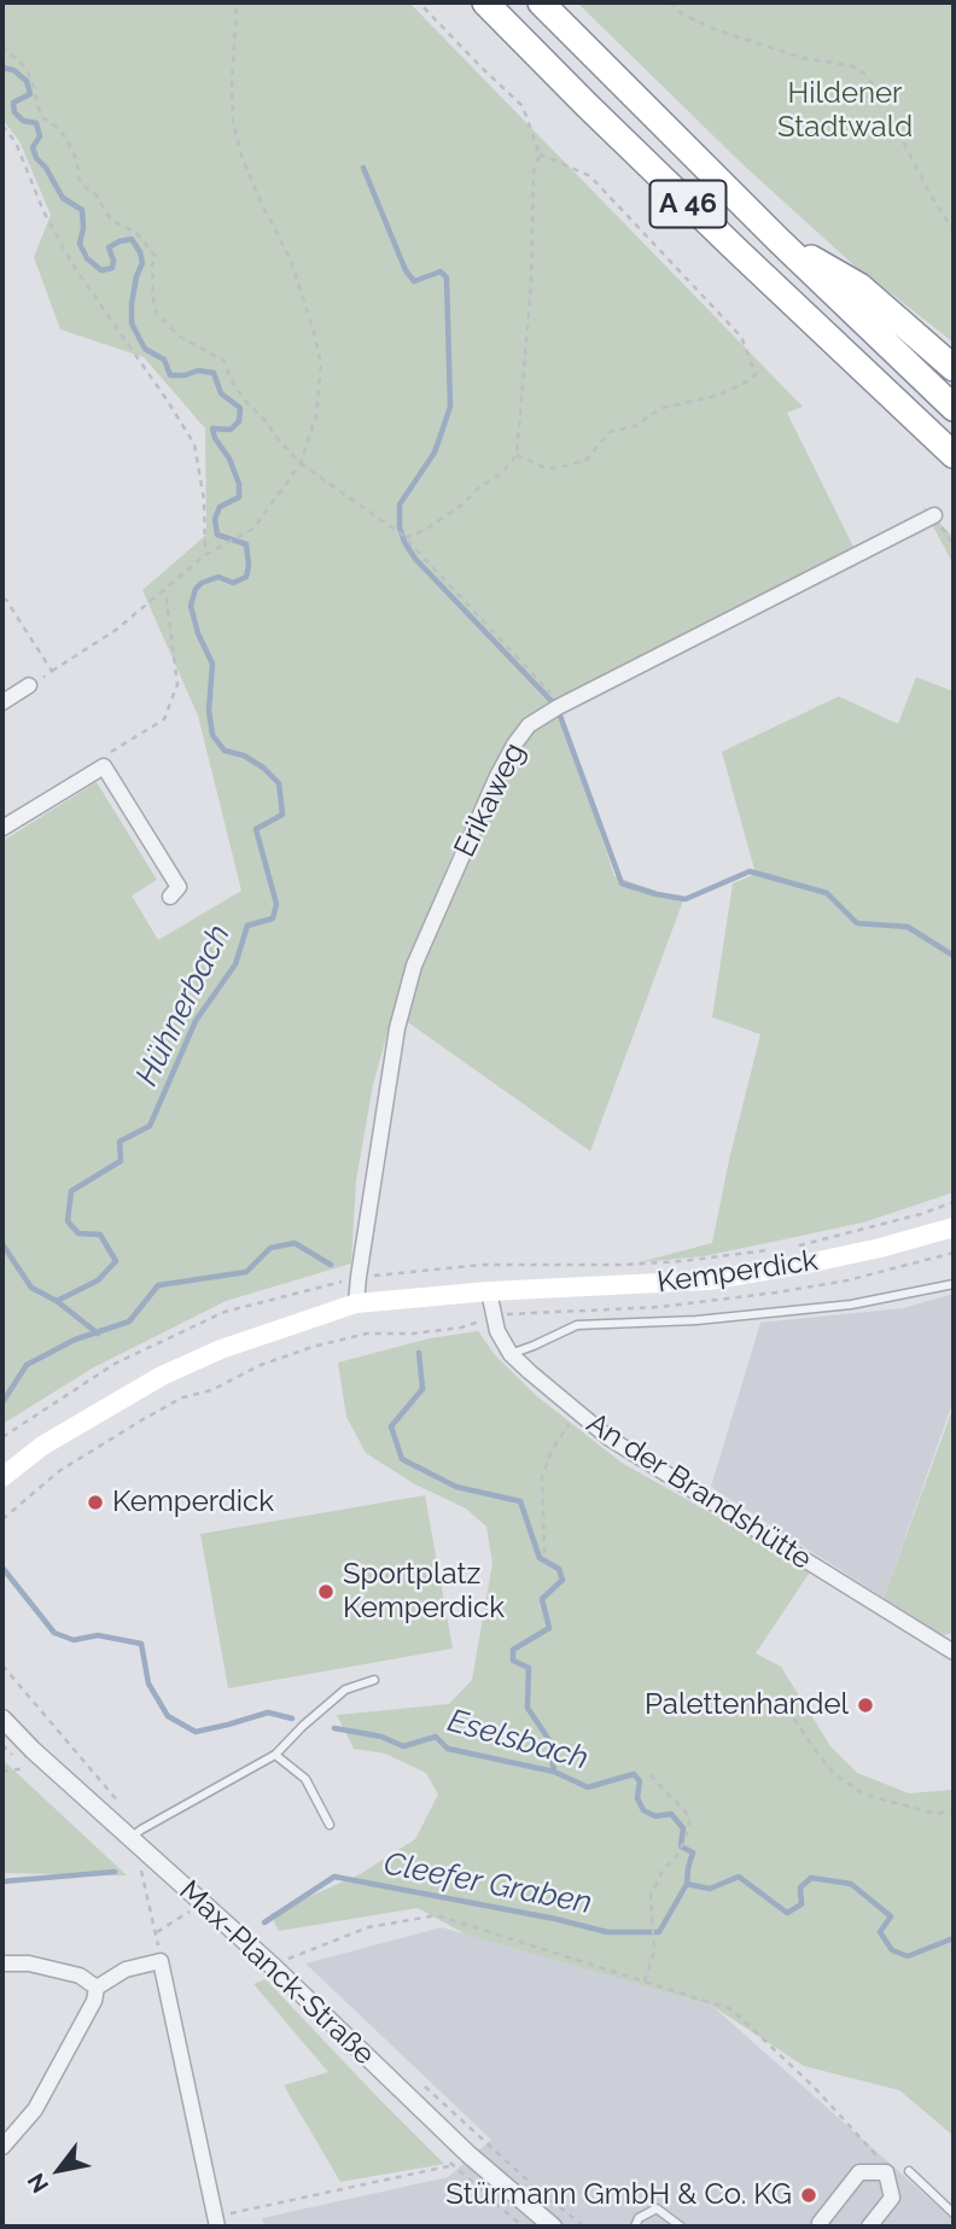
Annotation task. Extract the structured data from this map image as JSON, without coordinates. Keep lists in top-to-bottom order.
{
  "streets": {
    "highway": ["A 46"],
    "main road": ["Kemperdick"],
    "street": ["Erikaweg", "An der Brandshütte", "Max-Planck-Straße"]
  },
  "crossings": [
    ["Erikaweg", "Kemperdick"],
    ["Kemperdick", "An der Brandshütte"]
  ],
  "water": ["Hühnerbach", "Eselsbach", "Cleefer Graben"],
  "parks": ["Hildener Stadtwald"],
  "places": [
    "Kemperdick",
    "Sportplatz Kemperdick",
    "Palettenhandel",
    "Stürmann GmbH & Co. KG"
  ],
  "north": "bottom left"
}
